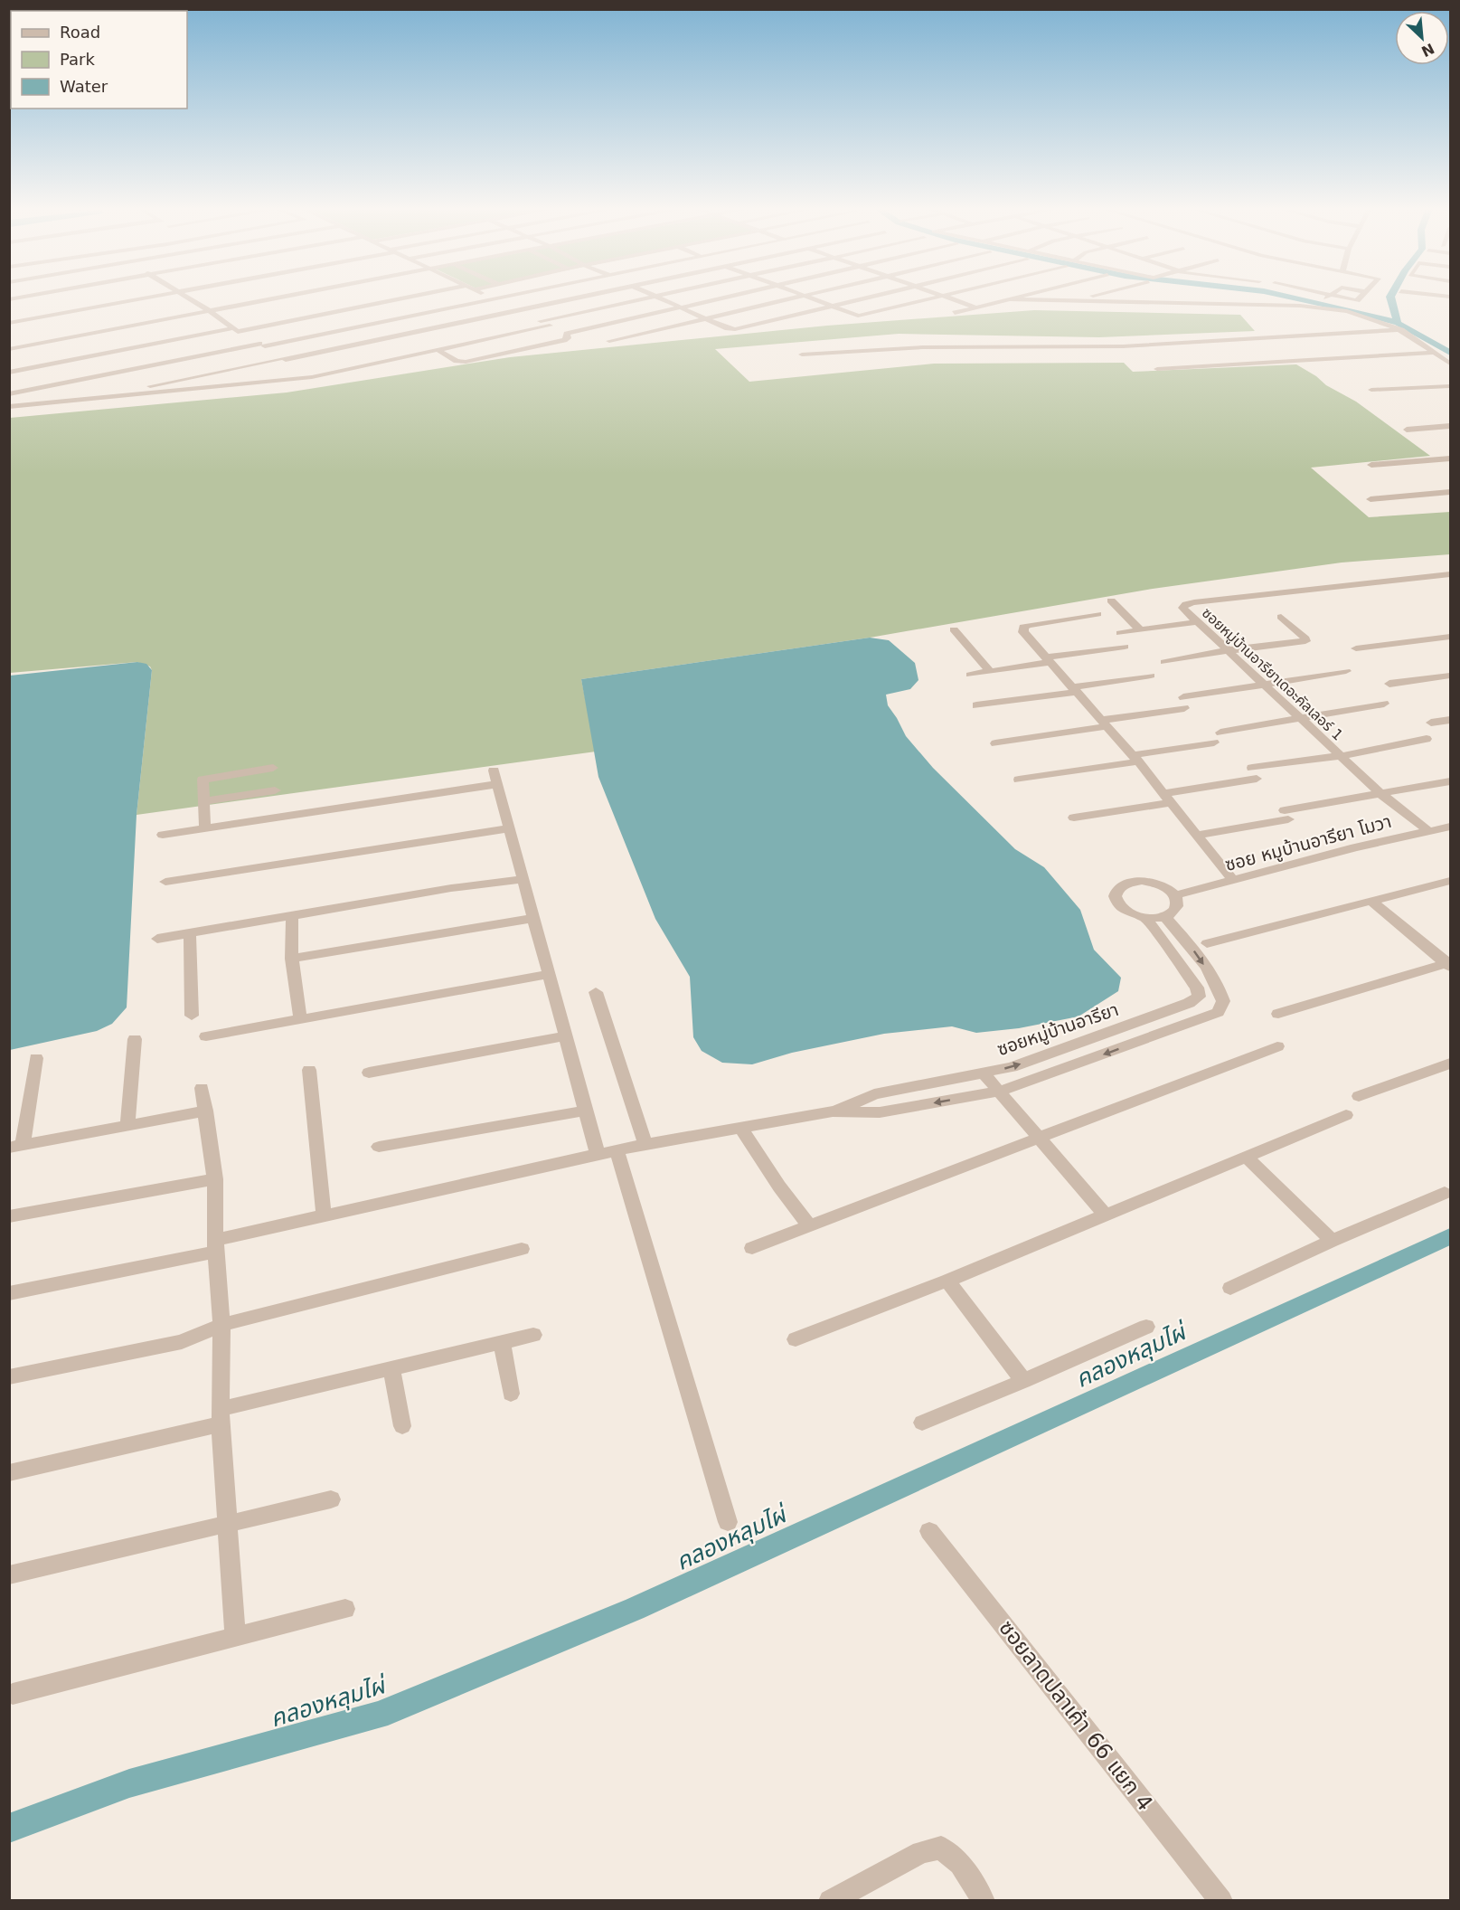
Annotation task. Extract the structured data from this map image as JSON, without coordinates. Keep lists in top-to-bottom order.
{
  "streets": {
    "street": [
      "ซอยหมู่บ้านอารียาเดอะคัลเลอร์ 1",
      "ซอย หมูบ้านอารียา โมวา",
      "ซอยหมู่บ้านอารียา",
      "ซอยลาดปลาเค้า 66 แยก 4"
    ]
  },
  "crossings": [
    ["ซอยหมู่บ้านอารียาเดอะคัลเลอร์ 1", "ซอย หมูบ้านอารียา โมวา"],
    ["ซอย หมูบ้านอารียา โมวา", "ซอยหมู่บ้านอารียา"]
  ],
  "water": ["คลองหลุมไผ่"],
  "legend": ["Road", "Park", "Water"],
  "north": "bottom right"
}
